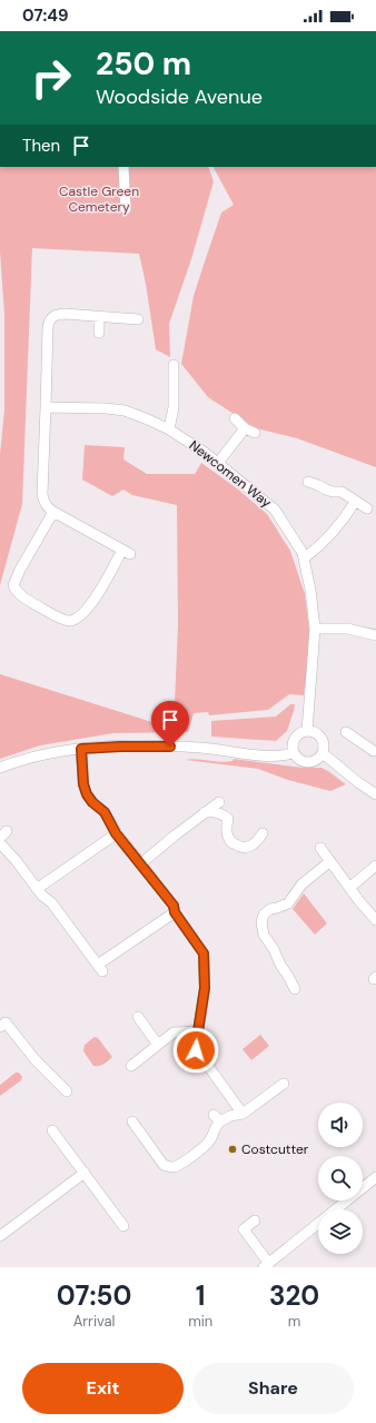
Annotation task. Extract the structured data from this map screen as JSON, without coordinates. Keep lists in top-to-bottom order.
{
  "streets": {
    "street": ["Newcomen Way"]
  },
  "parks": ["Castle Green Cemetery"],
  "places": ["Costcutter"],
  "page": {
    "status": "07:49",
    "turn": ["250 m", "Woodside Avenue"],
    "then": "Then",
    "eta": [
      "07:50",
      "Arrival",
      "1",
      "min",
      "320",
      "m"
    ],
    "buttons": ["Exit", "Share"]
  }
}
